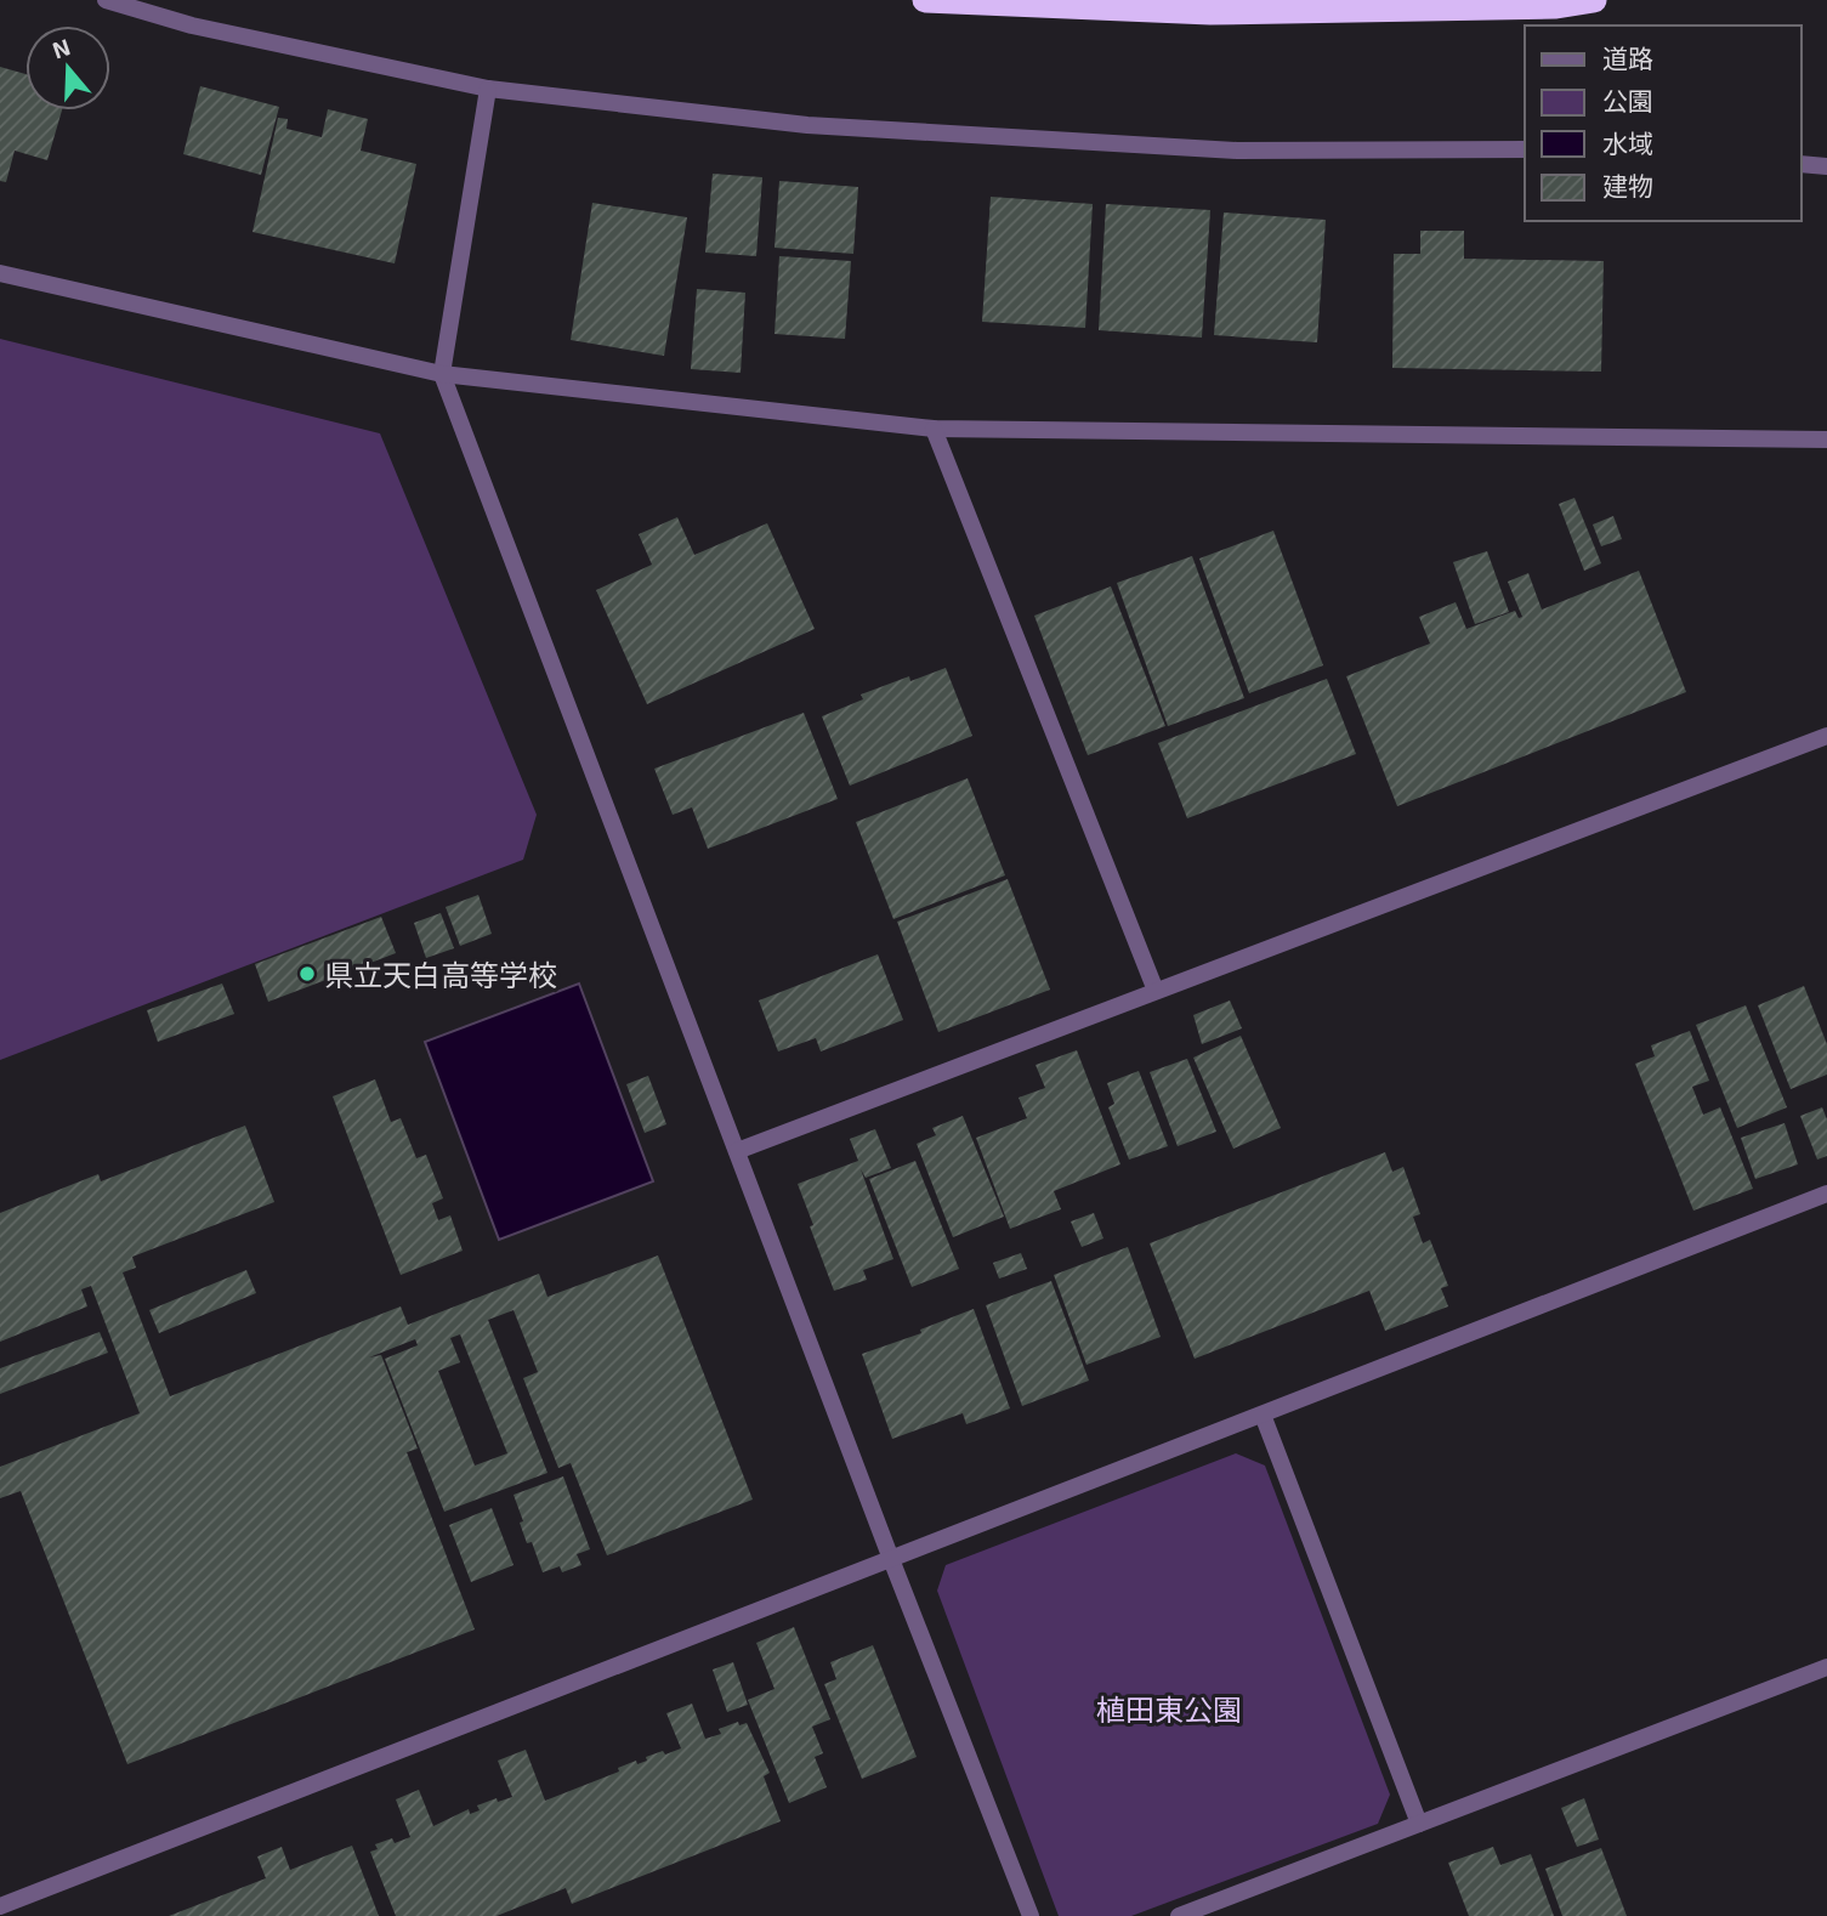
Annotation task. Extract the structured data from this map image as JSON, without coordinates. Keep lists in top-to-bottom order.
{
  "parks": ["植田東公園"],
  "places": ["県立天白高等学校"],
  "legend": [
    "道路",
    "公園",
    "水域",
    "建物"
  ],
  "north": "top"
}
